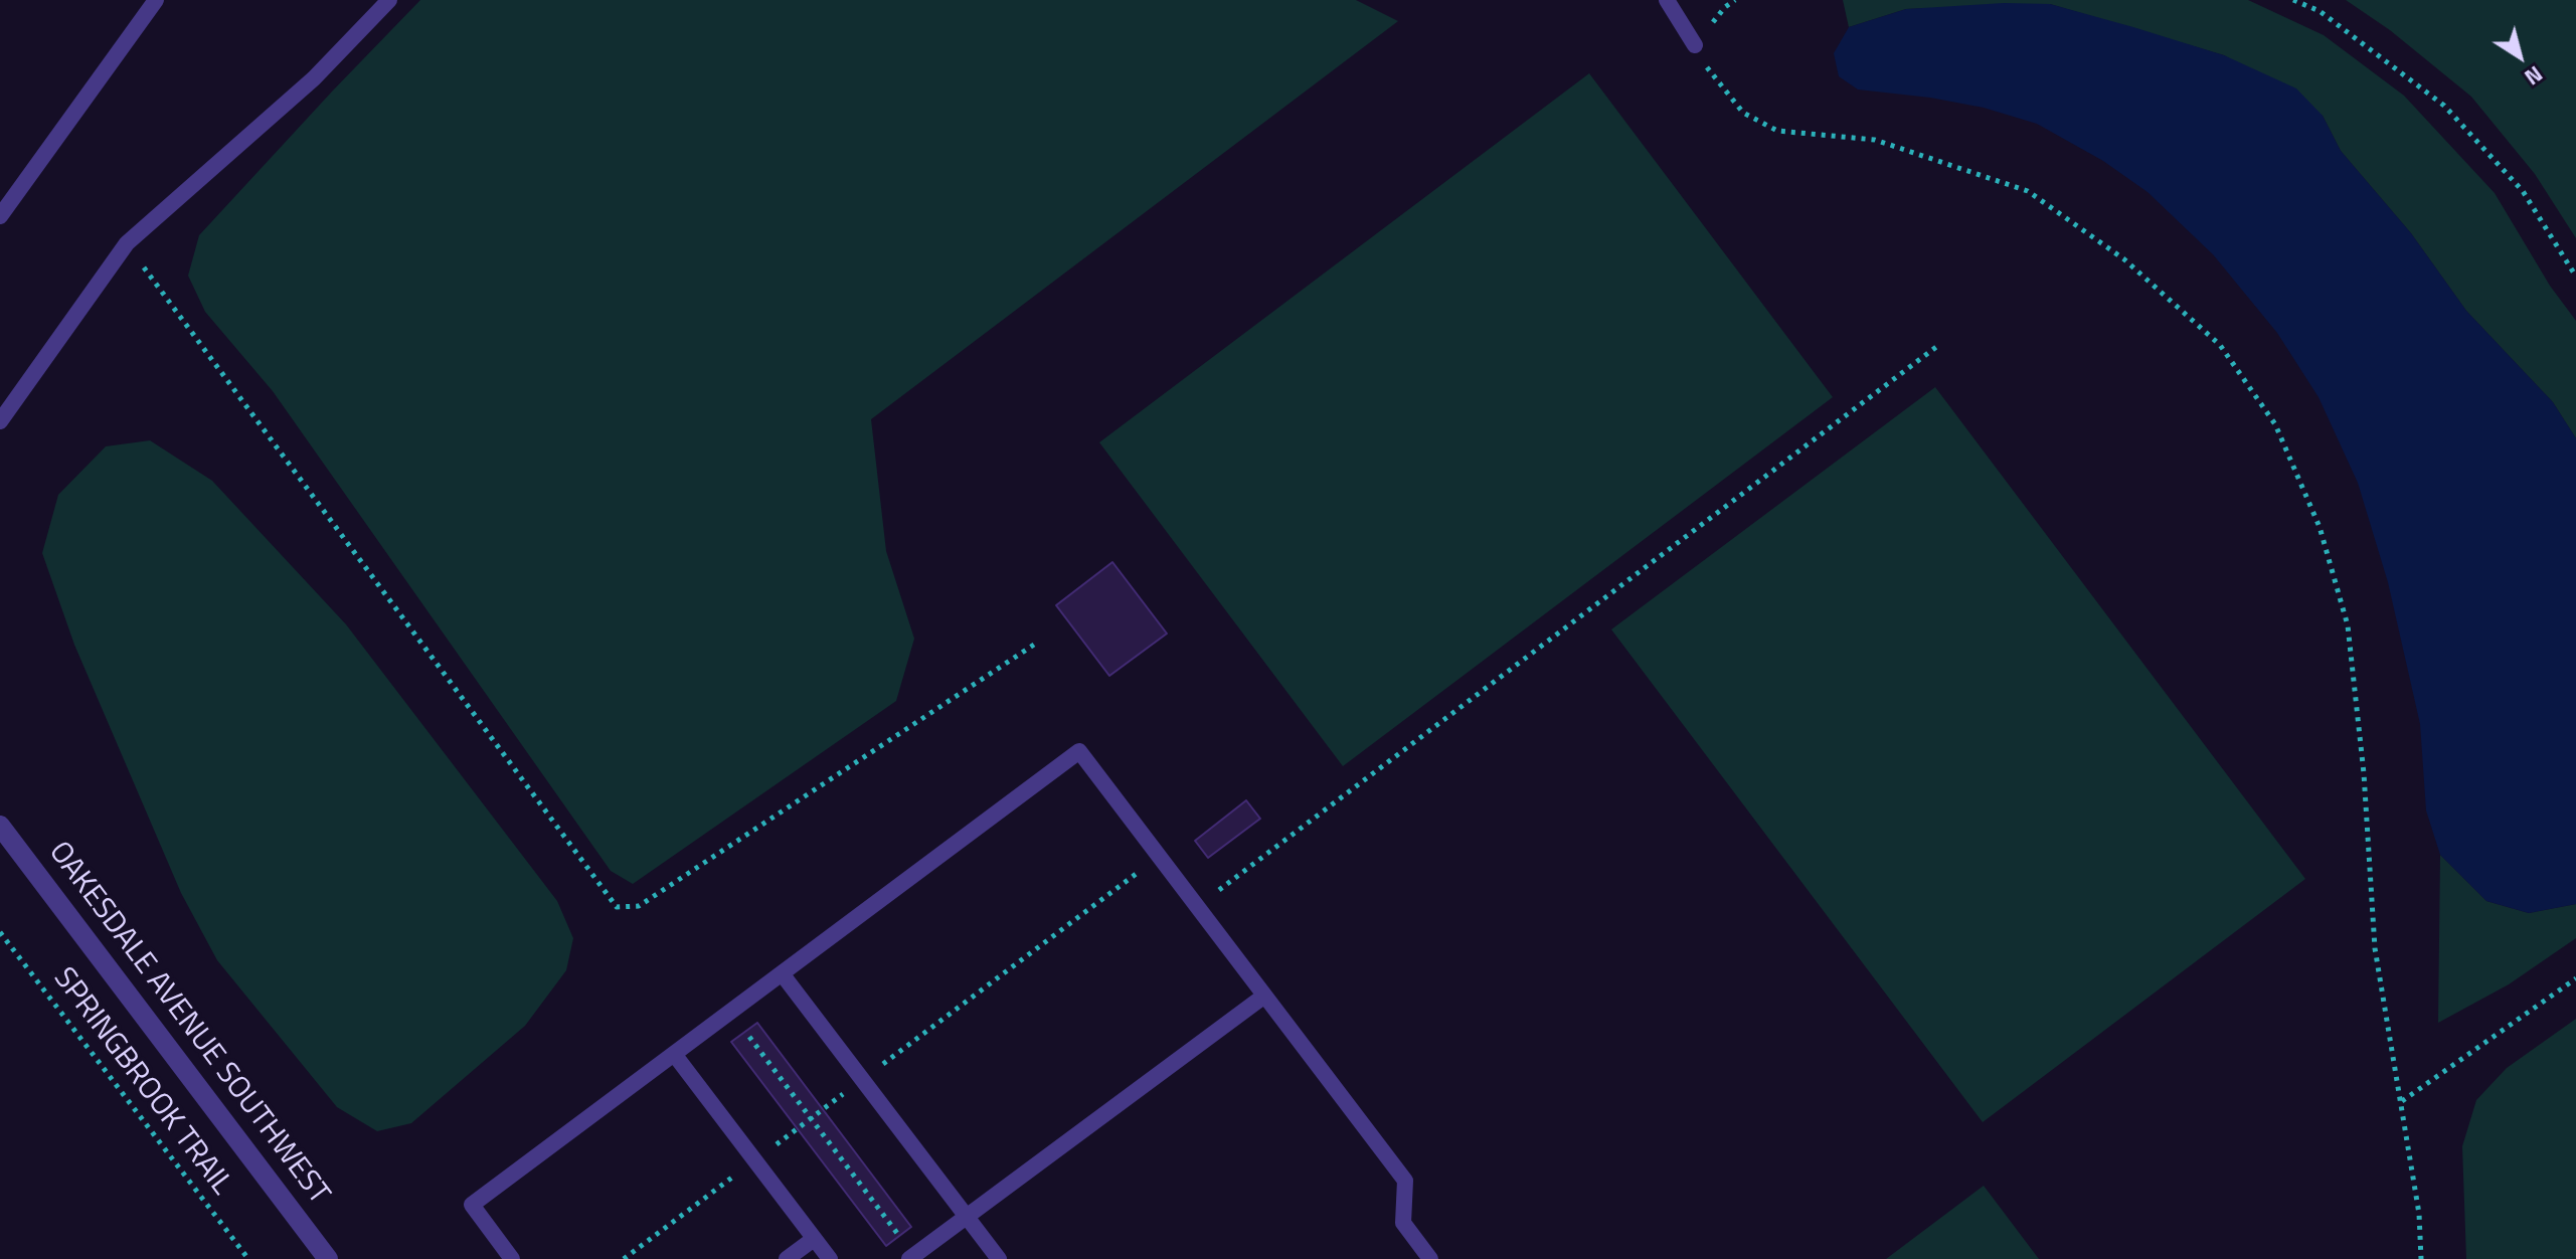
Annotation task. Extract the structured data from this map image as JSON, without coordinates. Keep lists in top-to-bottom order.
{
  "streets": {
    "street": ["OAKESDALE AVENUE SOUTHWEST"],
    "path": ["SPRINGBROOK TRAIL"]
  },
  "north": "bottom right"
}
